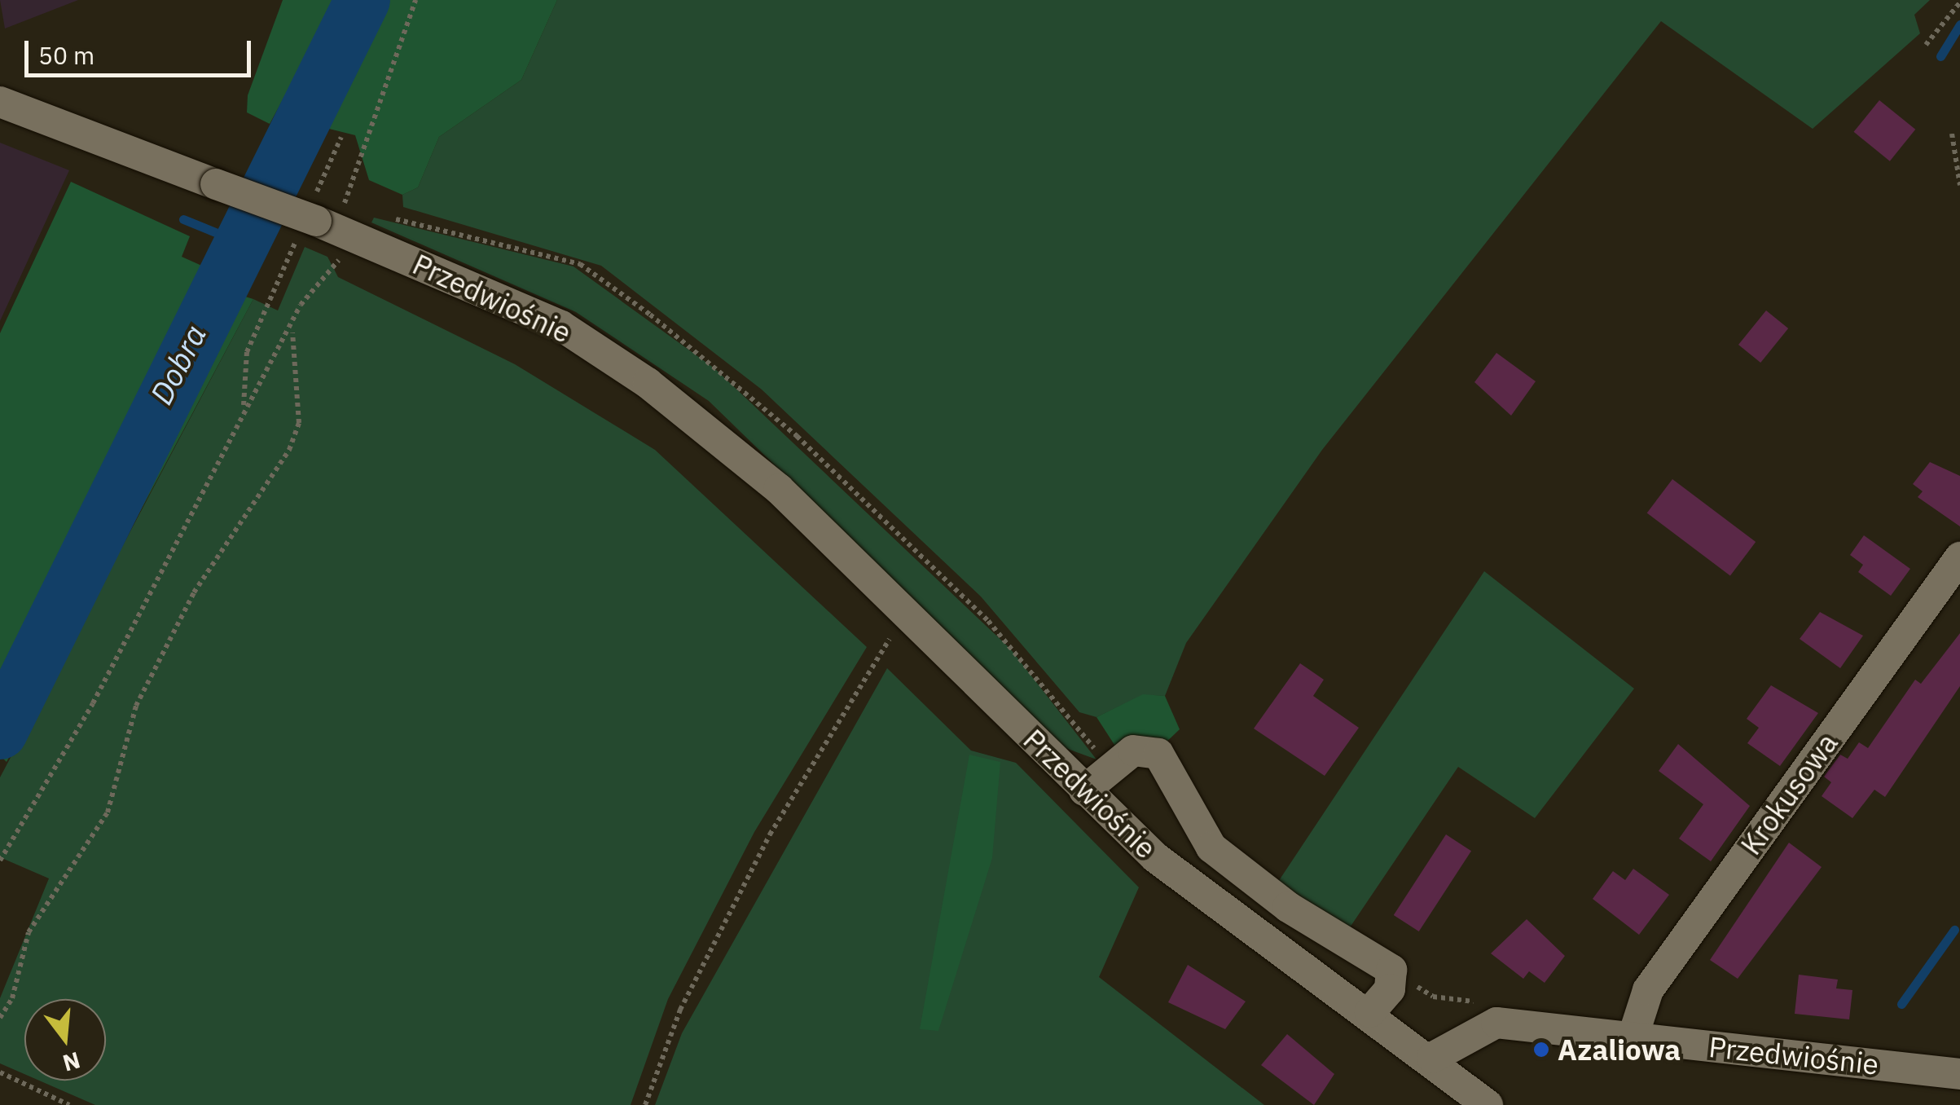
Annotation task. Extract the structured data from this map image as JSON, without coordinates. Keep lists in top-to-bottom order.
{
  "streets": {
    "street": ["Przedwiośnie", "Krokusowa"]
  },
  "crossings": [
    ["Przedwiośnie", "Krokusowa"]
  ],
  "water": ["Dobra"],
  "places": ["Azaliowa"],
  "scale_bar": "50 m",
  "north": "bottom"
}
